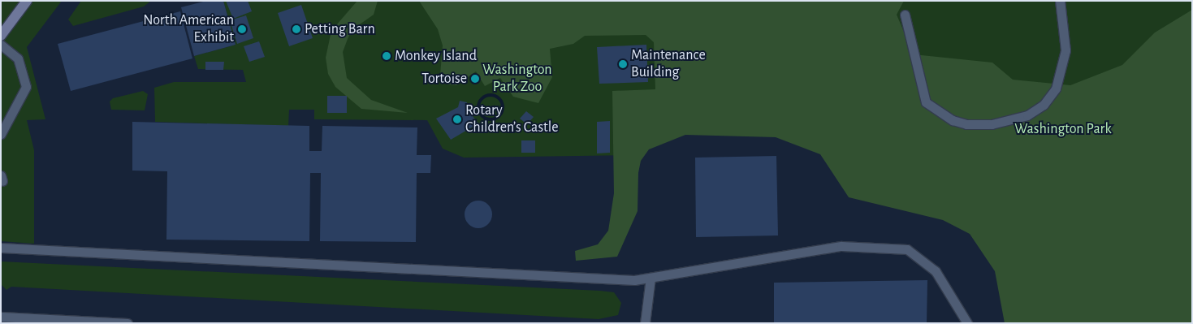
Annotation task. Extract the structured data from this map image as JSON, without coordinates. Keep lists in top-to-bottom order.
{
  "parks": ["Washington Park Zoo", "Washington Park"],
  "places": [
    "North American Exhibit",
    "Petting Barn",
    "Monkey Island",
    "Maintenance Building",
    "Tortoise",
    "Rotary Children’s Castle"
  ]
}
